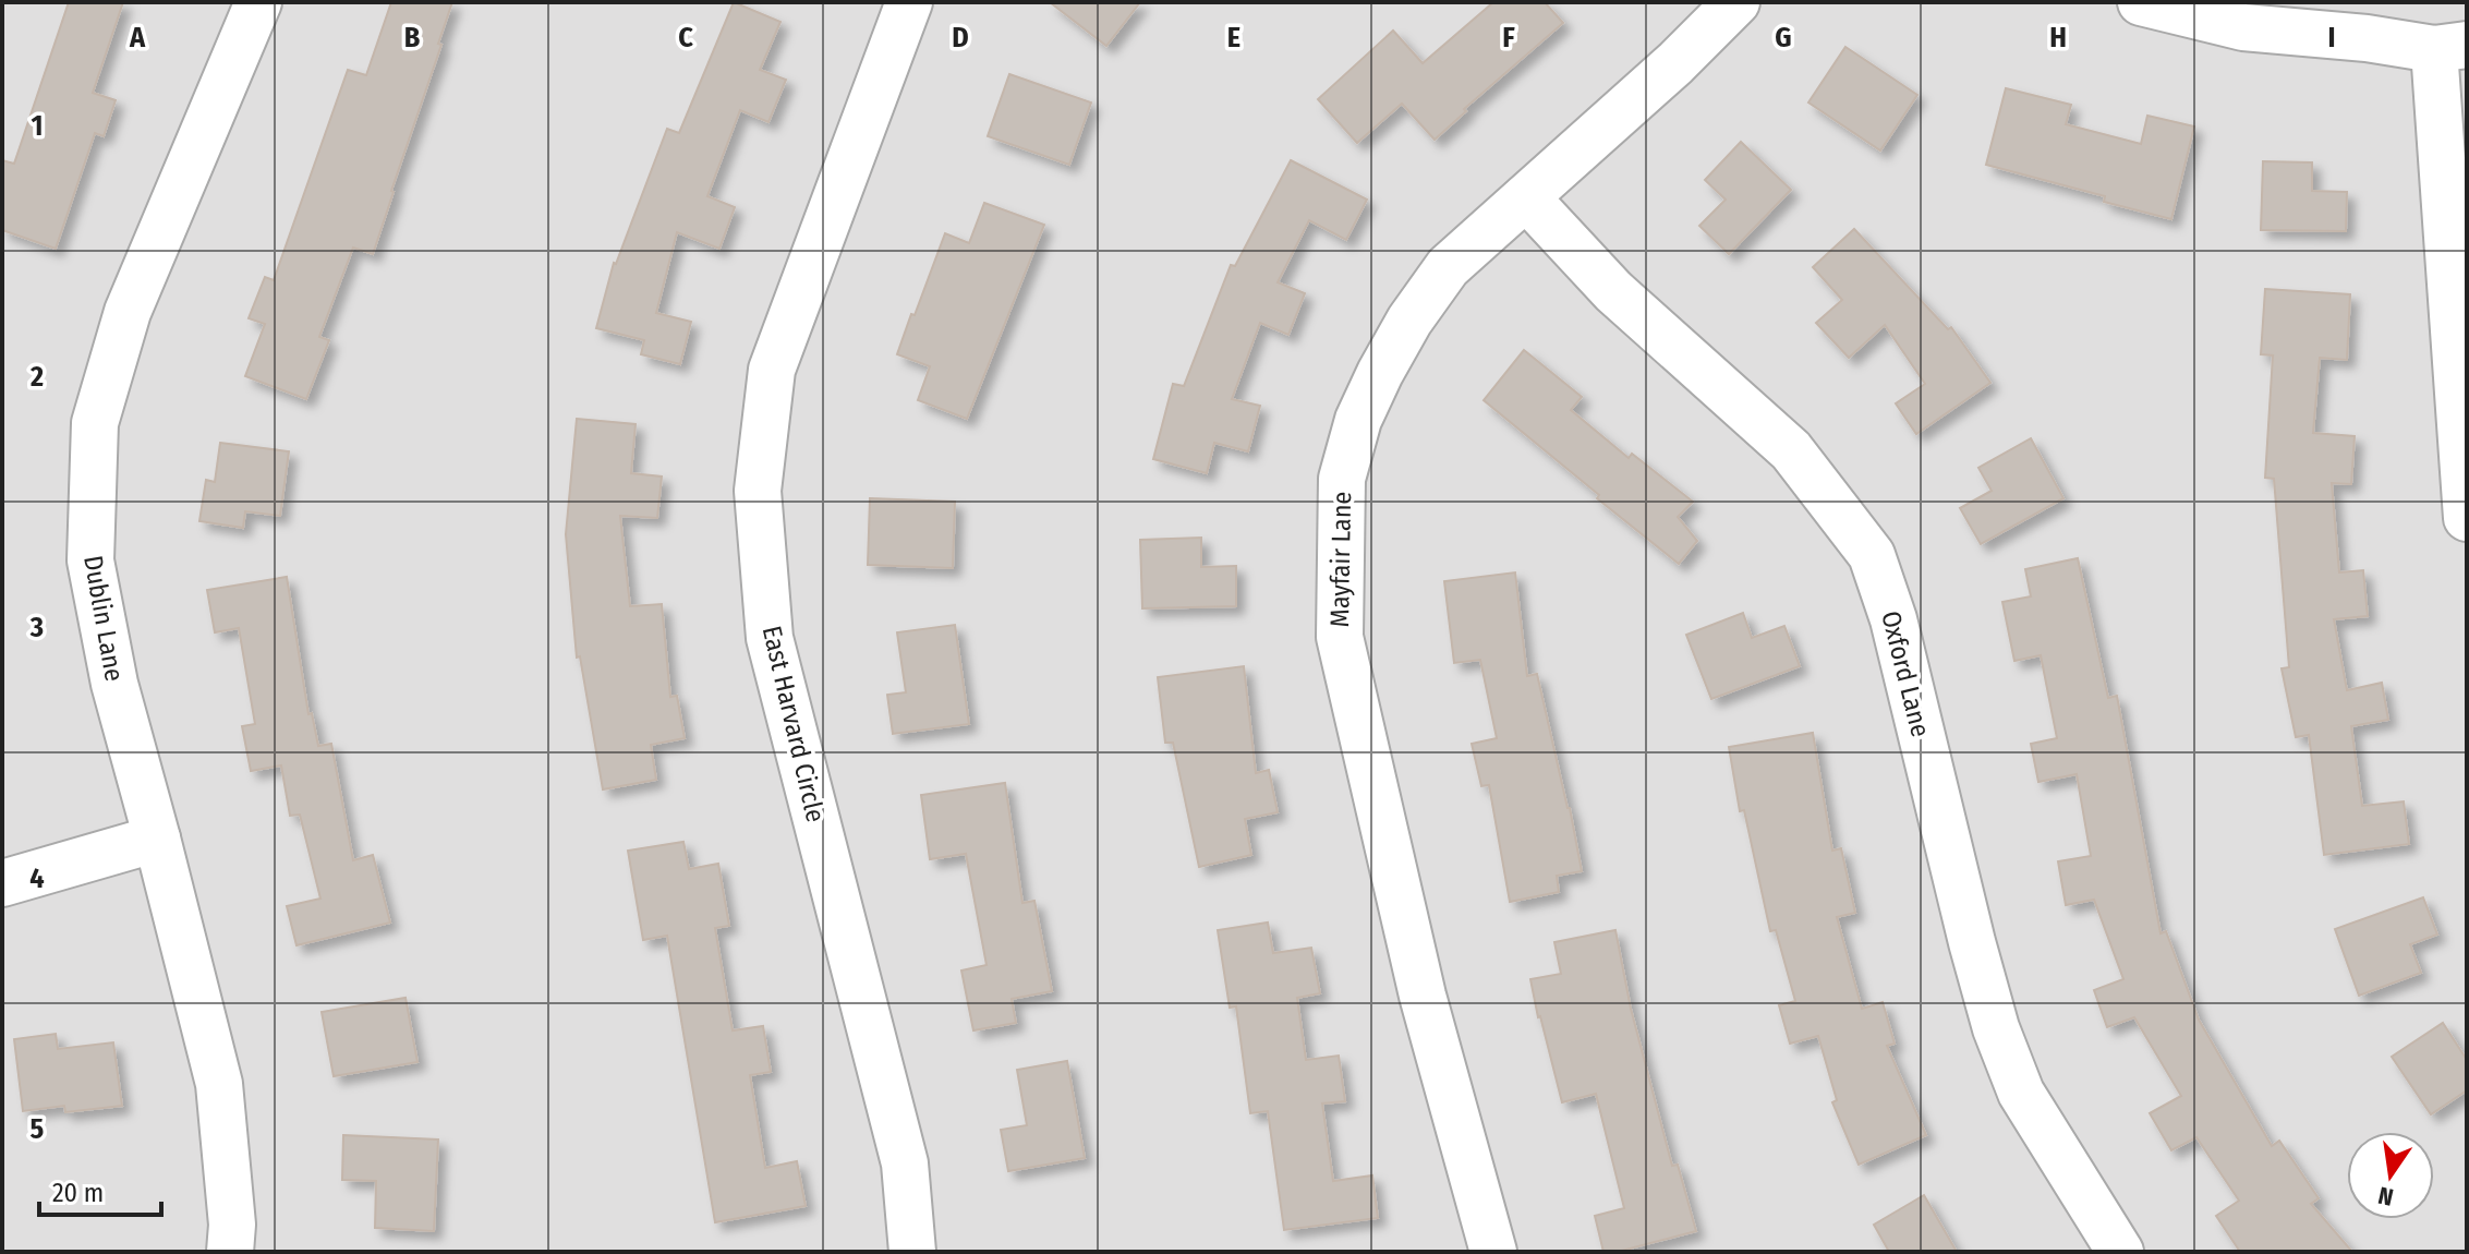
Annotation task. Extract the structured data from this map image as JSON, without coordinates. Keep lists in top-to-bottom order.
{
  "streets": {
    "street": [
      "Mayfair Lane",
      "Dublin Lane",
      "Oxford Lane",
      "East Harvard Circle"
    ]
  },
  "crossings": [
    ["Mayfair Lane", "Oxford Lane"]
  ],
  "scale_bar": "20 m",
  "north": "bottom",
  "grid": {
    "columns": [
      "A",
      "B",
      "C",
      "D",
      "E",
      "F",
      "G",
      "H",
      "I"
    ],
    "rows": [
      "1",
      "2",
      "3",
      "4",
      "5"
    ]
  }
}
